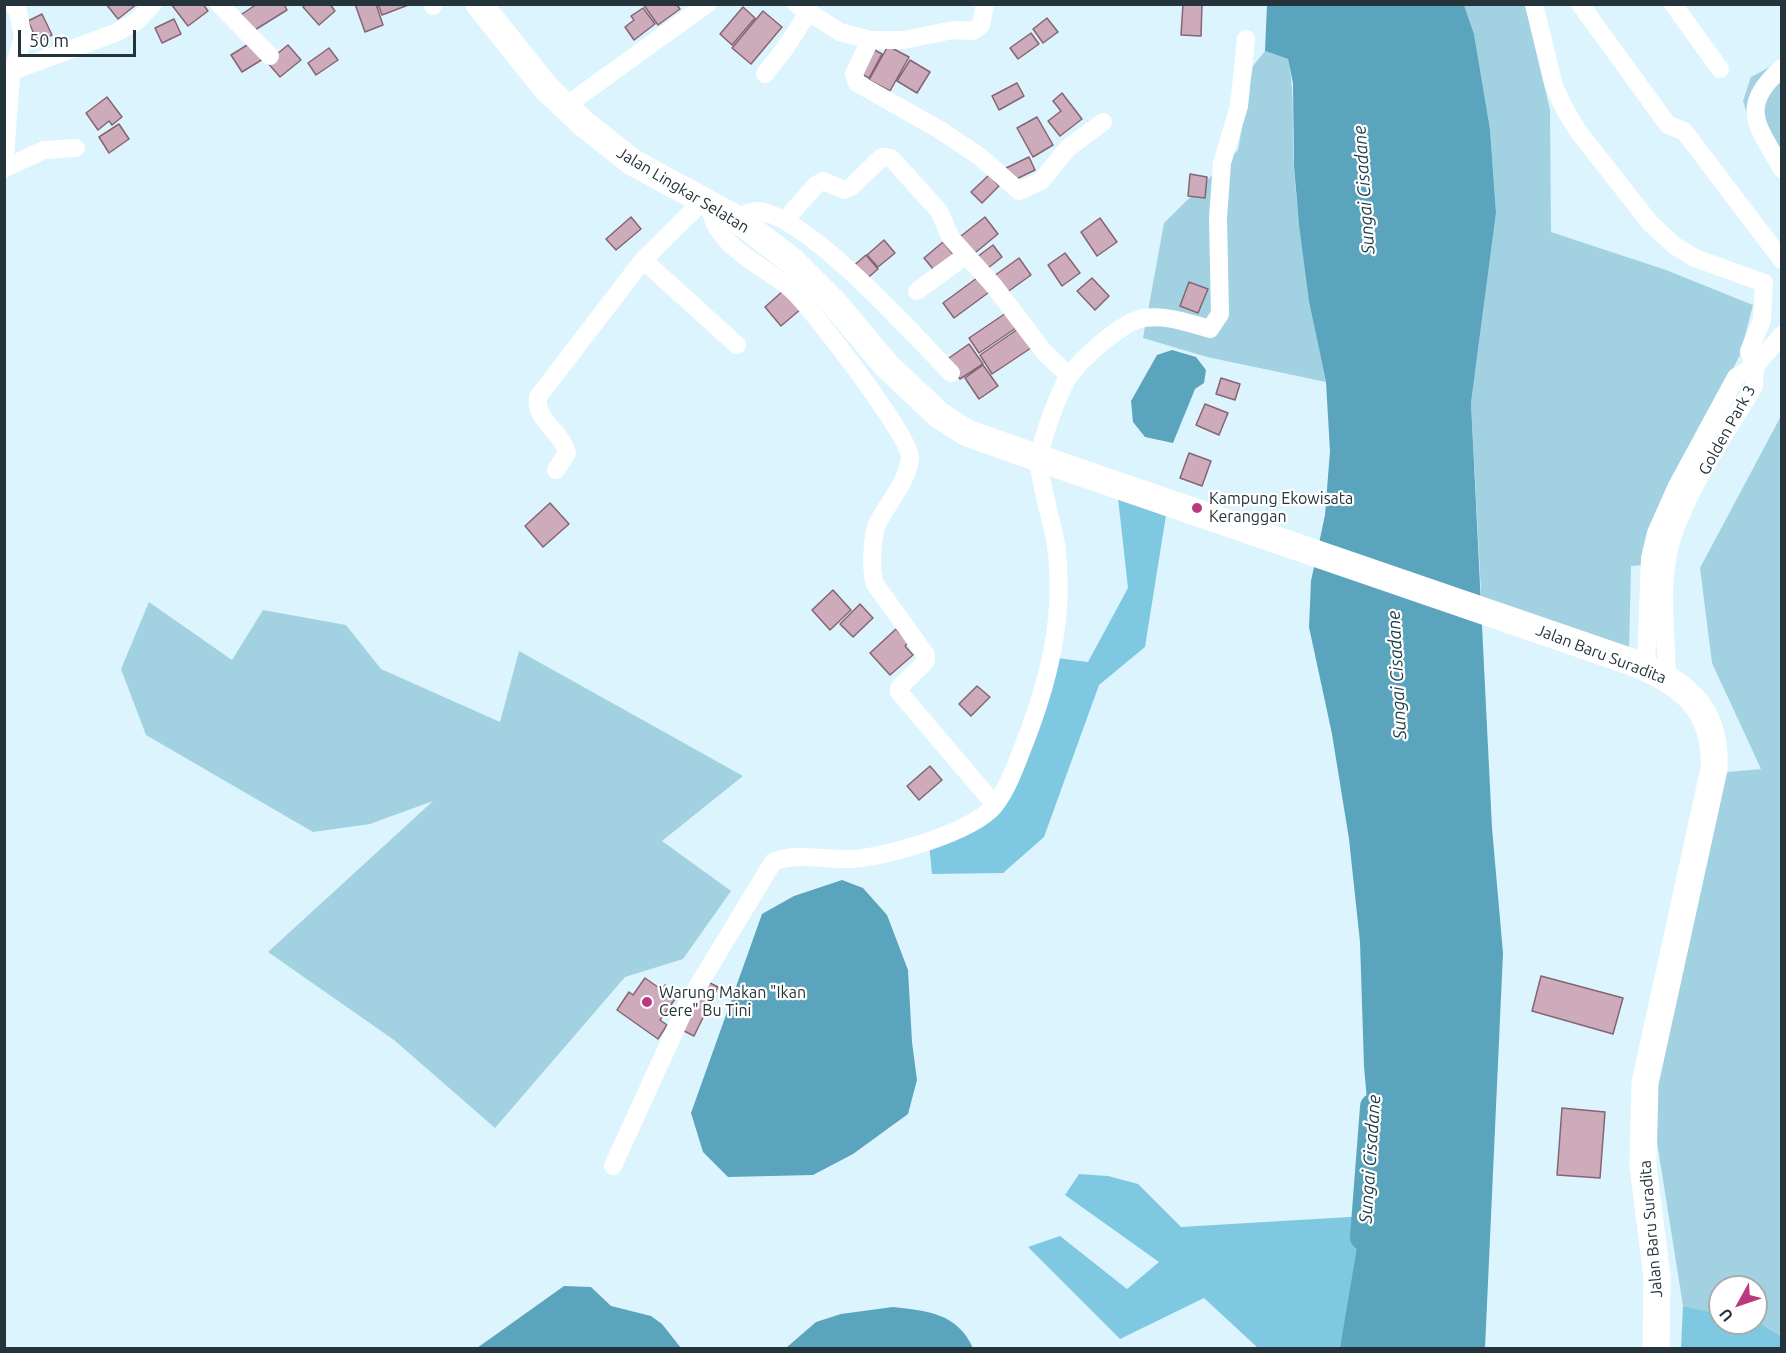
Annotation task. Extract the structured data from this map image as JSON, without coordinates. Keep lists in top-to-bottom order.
{
  "streets": {
    "main road": ["Jalan Lingkar Selatan", "Jalan Baru Suradita"],
    "street": ["Golden Park 3"]
  },
  "crossings": [
    ["Jalan Lingkar Selatan", "Jalan Baru Suradita"],
    ["Golden Park 3", "Jalan Baru Suradita"]
  ],
  "water": ["Sungai Cisadane"],
  "places": ["Kampung Ekowisata Keranggan", "Warung Makan \"Ikan Cere\" Bu Tini"],
  "scale_bar": "50 m",
  "north": "bottom left"
}
